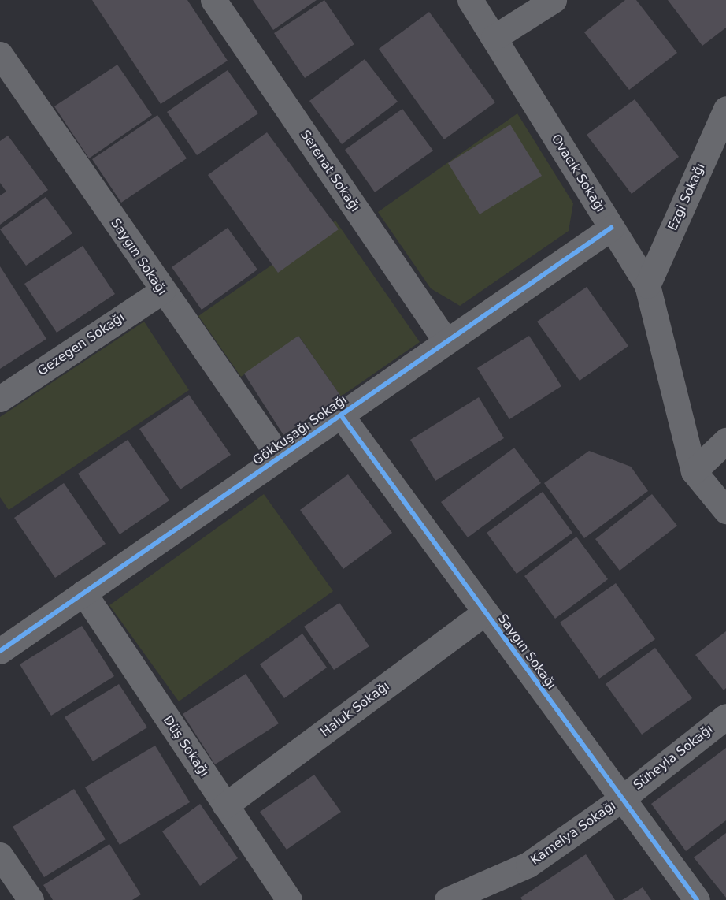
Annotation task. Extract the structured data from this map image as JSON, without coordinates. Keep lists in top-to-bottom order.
{
  "streets": {
    "street": [
      "Serenat Sokağı",
      "Ovacık Sokağı",
      "Ezgi Sokağı",
      "Saygın Sokağı",
      "Gezegen Sokağı",
      "Gökkuşağı Sokağı",
      "Haluk Sokağı",
      "Düş Sokağı",
      "Süheyla Sokağı",
      "Kamelya Sokağı"
    ]
  },
  "crossings": [
    ["Serenat Sokağı", "Gökkuşağı Sokağı"],
    ["Ovacık Sokağı", "Ezgi Sokağı"],
    ["Ovacık Sokağı", "Gökkuşağı Sokağı"],
    ["Saygın Sokağı", "Gezegen Sokağı"],
    ["Saygın Sokağı", "Gökkuşağı Sokağı"],
    ["Saygın Sokağı", "Haluk Sokağı"],
    ["Saygın Sokağı", "Süheyla Sokağı"],
    ["Saygın Sokağı", "Kamelya Sokağı"],
    ["Gökkuşağı Sokağı", "Düş Sokağı"],
    ["Haluk Sokağı", "Düş Sokağı"],
    ["Süheyla Sokağı", "Kamelya Sokağı"]
  ]
}
